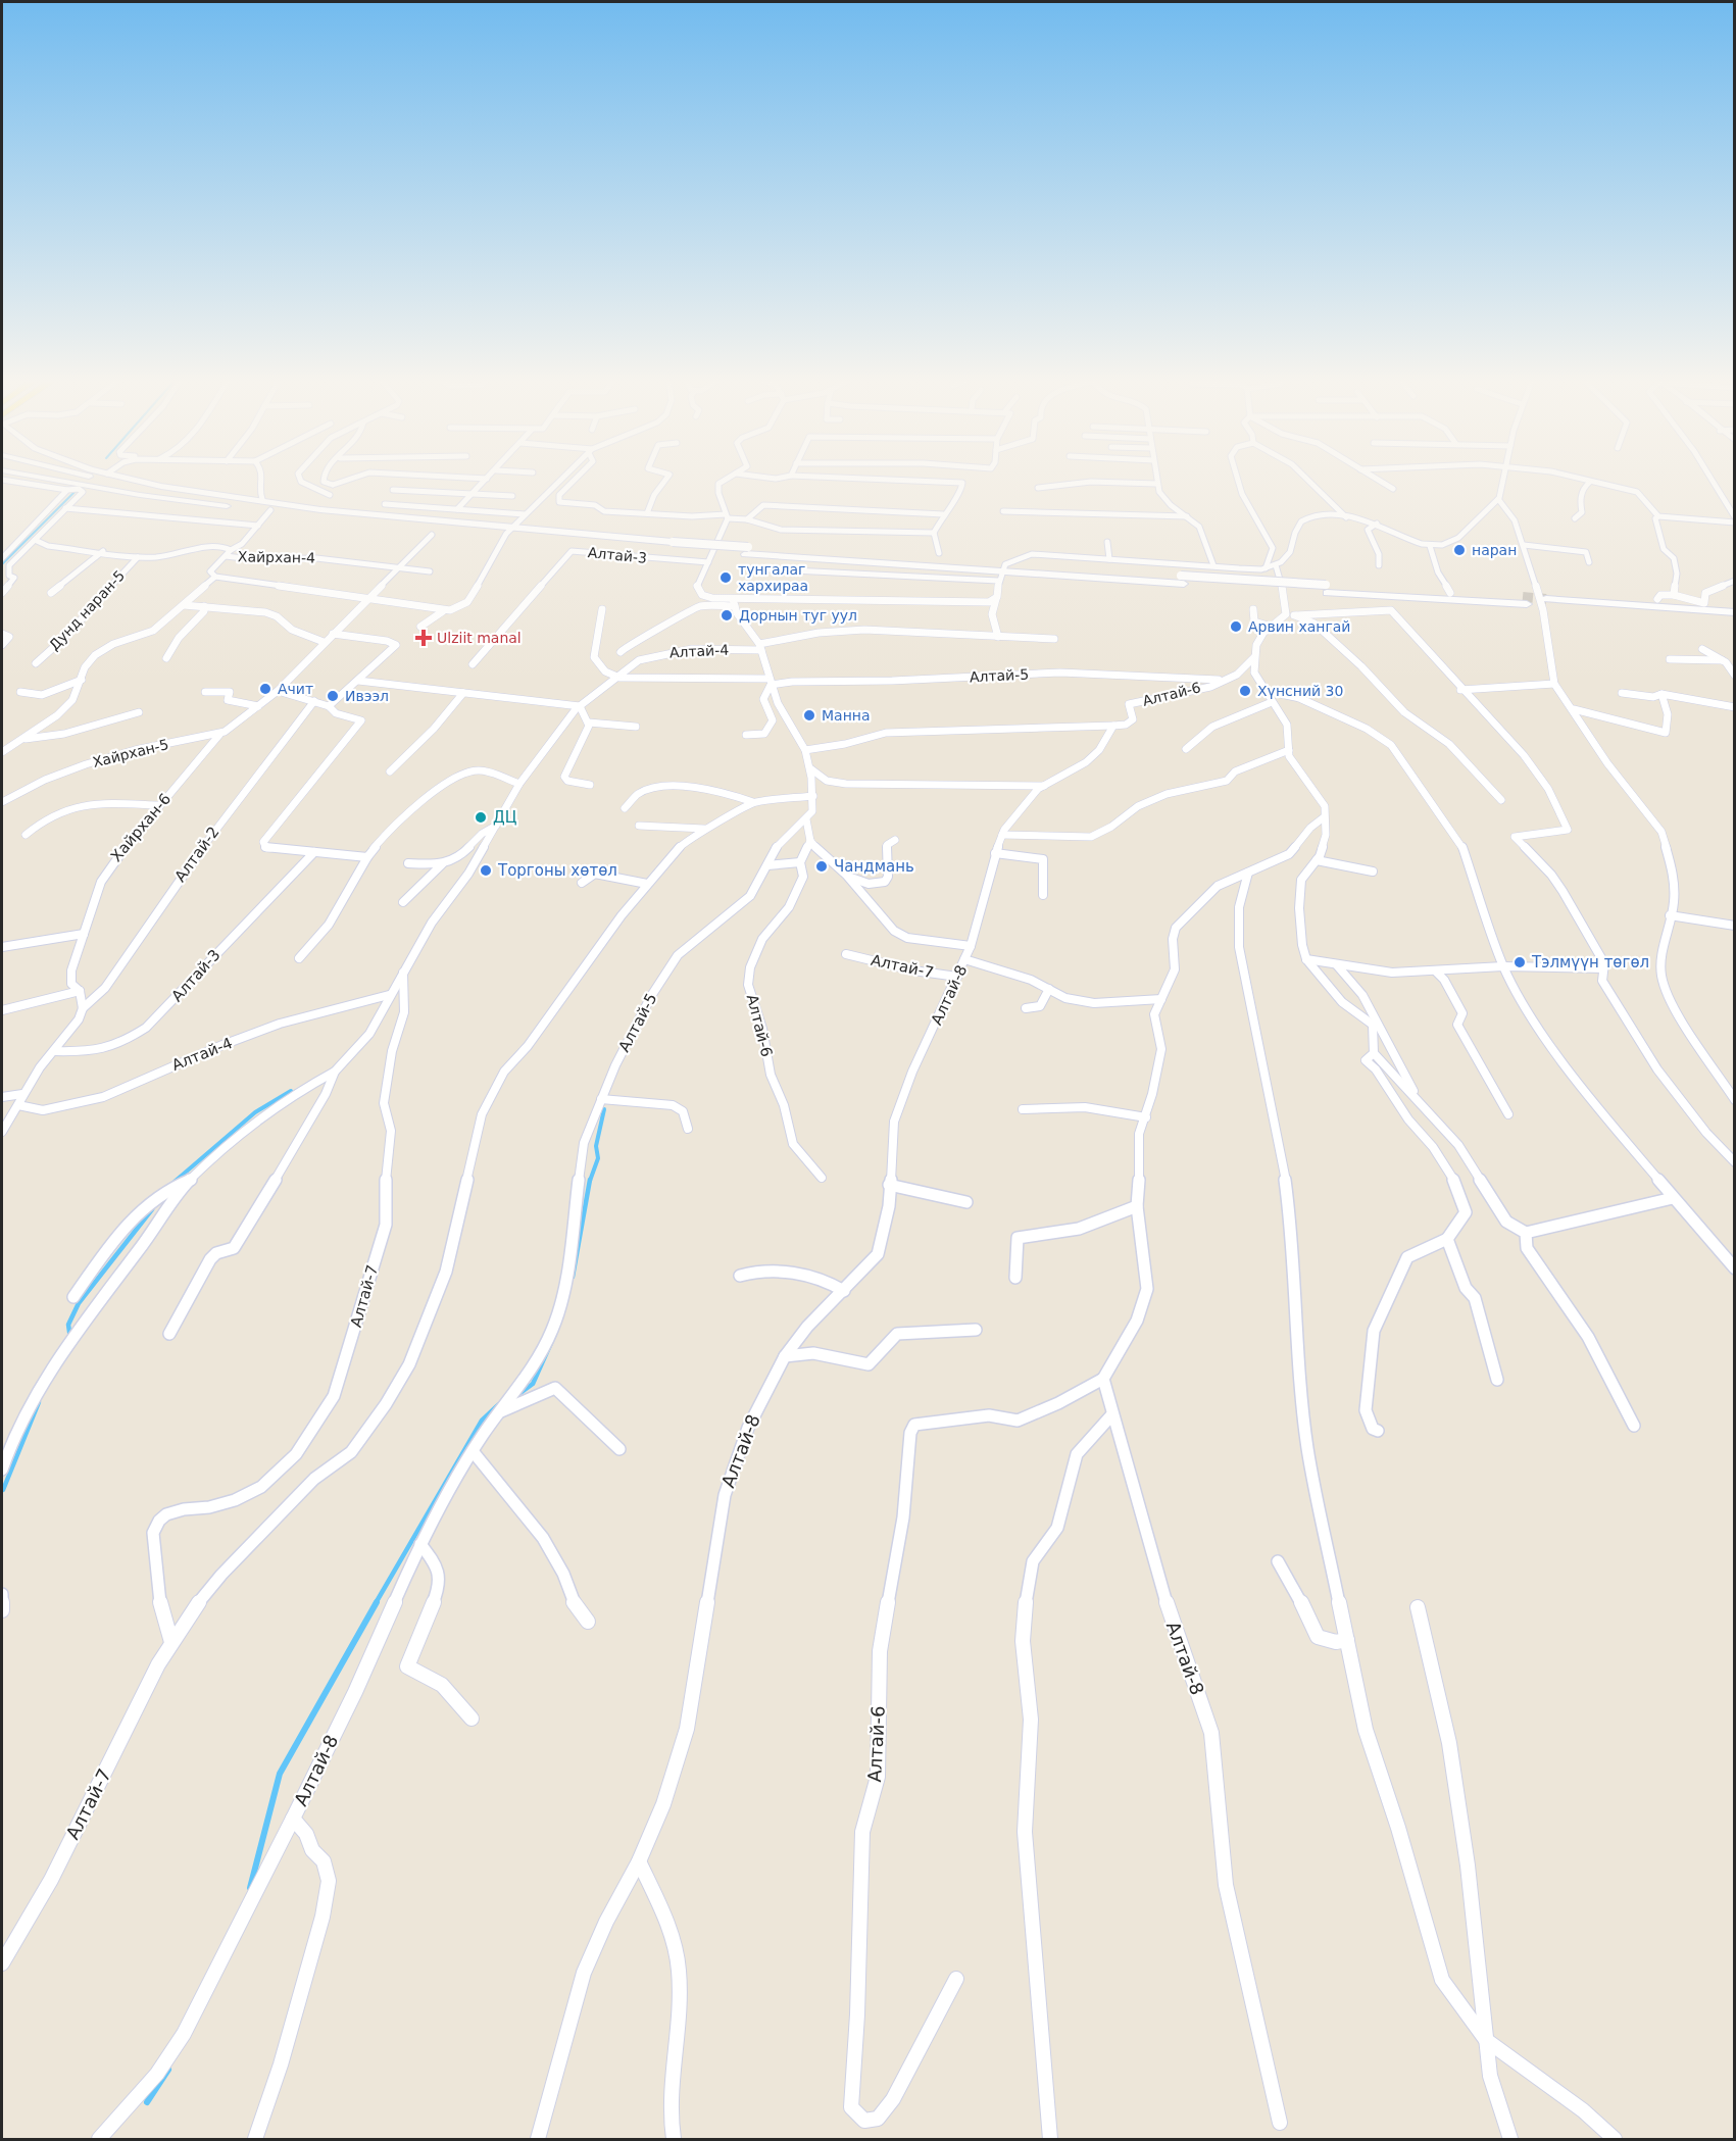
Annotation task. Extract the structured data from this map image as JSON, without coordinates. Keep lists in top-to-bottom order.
{
  "streets": {
    "street": [
      "Алтай-3",
      "Хайрхан-4",
      "Дунд наран-5",
      "Алтай-4",
      "Алтай-5",
      "Алтай-6",
      "Хайрхан-5",
      "Хайрхан-6",
      "Алтай-2",
      "Алтай-7",
      "Алтай-8"
    ]
  },
  "crossings": [
    ["Хайрхан-4", "Дунд наран-5"],
    ["Алтай-4", "Алтай-5"],
    ["Алтай-5", "Алтай-6"],
    ["Алтай-5", "Алтай-8"],
    ["Алтай-6", "Алтай-8"],
    ["Хайрхан-5", "Хайрхан-6"],
    ["Алтай-7", "Алтай-8"]
  ],
  "places": {
    "other": [
      "наран",
      "тунгалаг хархираа",
      "Дорнын туг уул",
      "Арвин хангай",
      "Ачит",
      "Хүнсний 30",
      "Ивээл",
      "Манна",
      "ДЦ",
      "Чандмань",
      "Торгоны хөтөл",
      "Тэлмүүн төгөл"
    ],
    "health": ["Ulziit manal"]
  }
}
